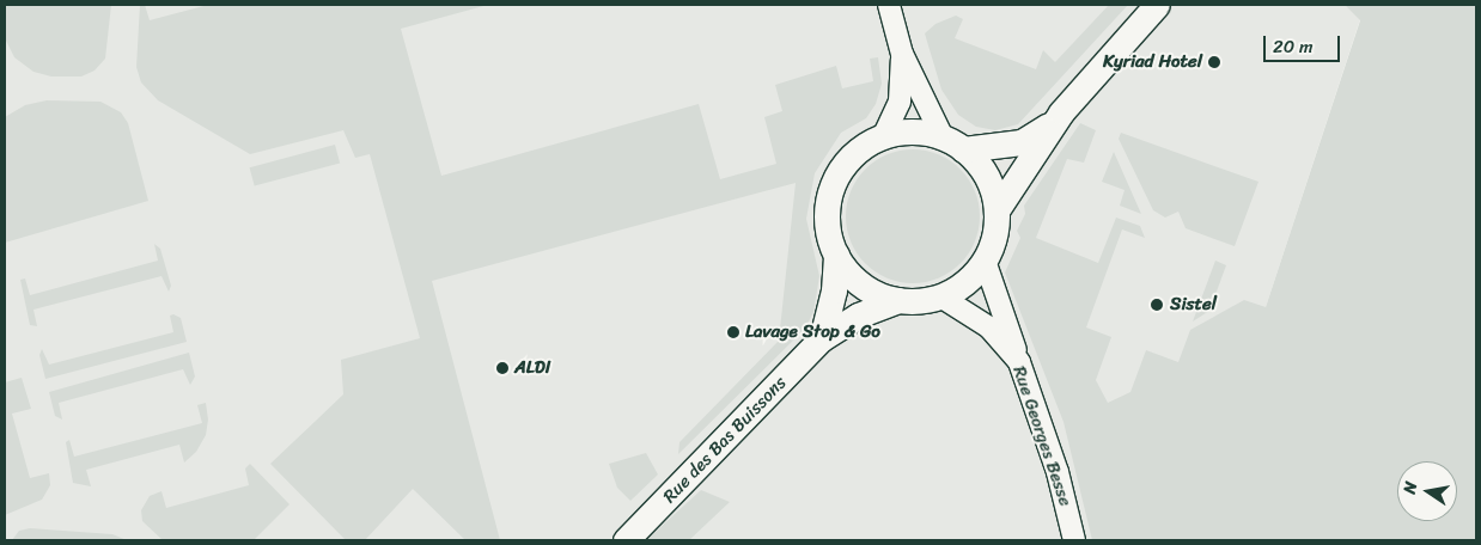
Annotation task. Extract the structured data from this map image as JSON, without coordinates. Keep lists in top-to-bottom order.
{
  "streets": {
    "street": ["Rue Georges Besse", "Rue des Bas Buissons"]
  },
  "crossings": [
    ["Rue Georges Besse", "Rue des Bas Buissons"]
  ],
  "places": [
    "Kyriad Hotel",
    "Sistel",
    "Lavage Stop & Go",
    "ALDI"
  ],
  "scale_bar": "20 m",
  "north": "left"
}
